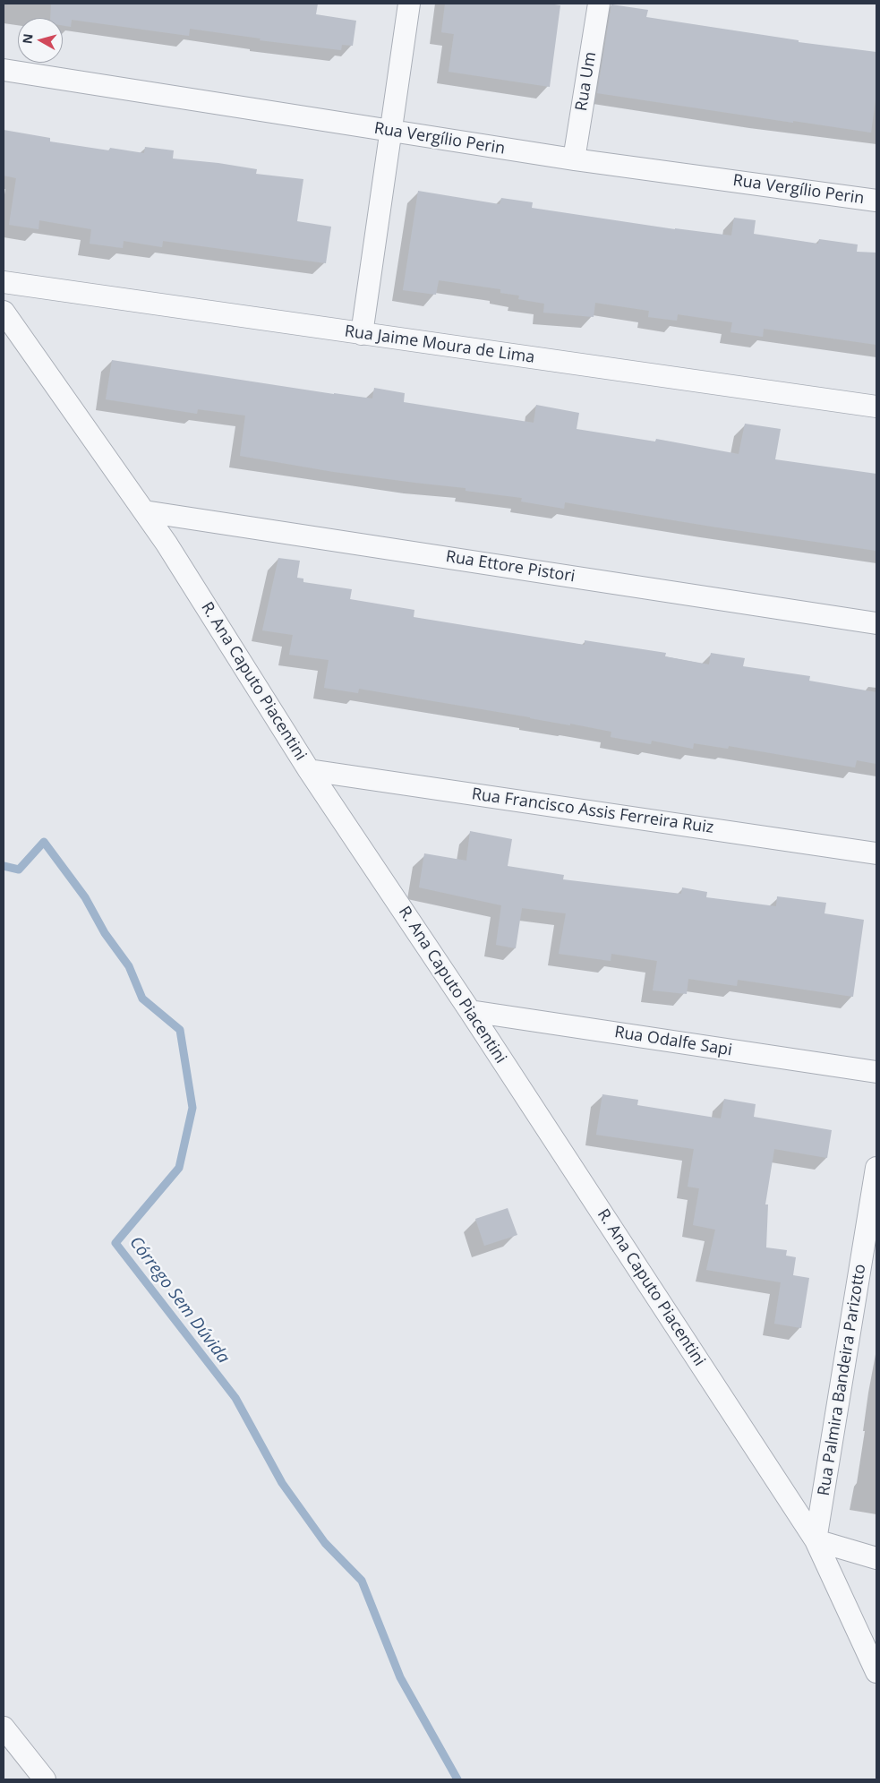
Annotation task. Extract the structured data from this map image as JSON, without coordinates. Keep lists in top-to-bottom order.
{
  "streets": {
    "street": [
      "Rua Um",
      "Rua Vergílio Perin",
      "Rua Jaime Moura de Lima",
      "Rua Ettore Pistori",
      "R. Ana Caputo Piacentini",
      "Rua Francisco Assis Ferreira Ruiz",
      "Rua Odalfe Sapi",
      "Rua Palmira Bandeira Parizotto"
    ]
  },
  "crossings": [
    ["Rua Um", "Rua Vergílio Perin"],
    ["Rua Ettore Pistori", "R. Ana Caputo Piacentini"],
    ["R. Ana Caputo Piacentini", "Rua Francisco Assis Ferreira Ruiz"],
    ["R. Ana Caputo Piacentini", "Rua Odalfe Sapi"],
    ["R. Ana Caputo Piacentini", "Rua Palmira Bandeira Parizotto"]
  ],
  "water": ["Córrego Sem Dúvida"],
  "north": "left"
}
